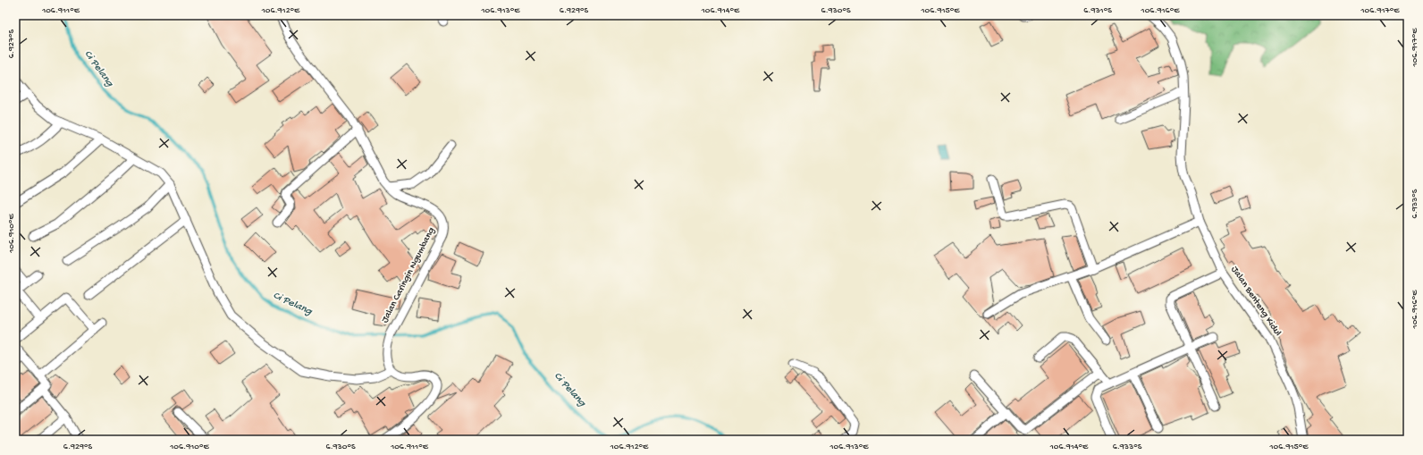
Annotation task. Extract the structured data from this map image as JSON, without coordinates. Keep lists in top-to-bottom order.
{
  "streets": {
    "street": ["Jalan Caringin Ngumbang", "Jalan Benteng Kidul"]
  },
  "water": ["Ci Pelang"],
  "coordinates": [
    "106.911°E",
    "106.912°E",
    "106.913°E",
    "6.929°S",
    "106.914°E",
    "6.930°S",
    "106.915°E",
    "6.931°S",
    "106.916°E",
    "106.917°E",
    "6.927°S",
    "6.933°S",
    "106.910°E"
  ]
}
